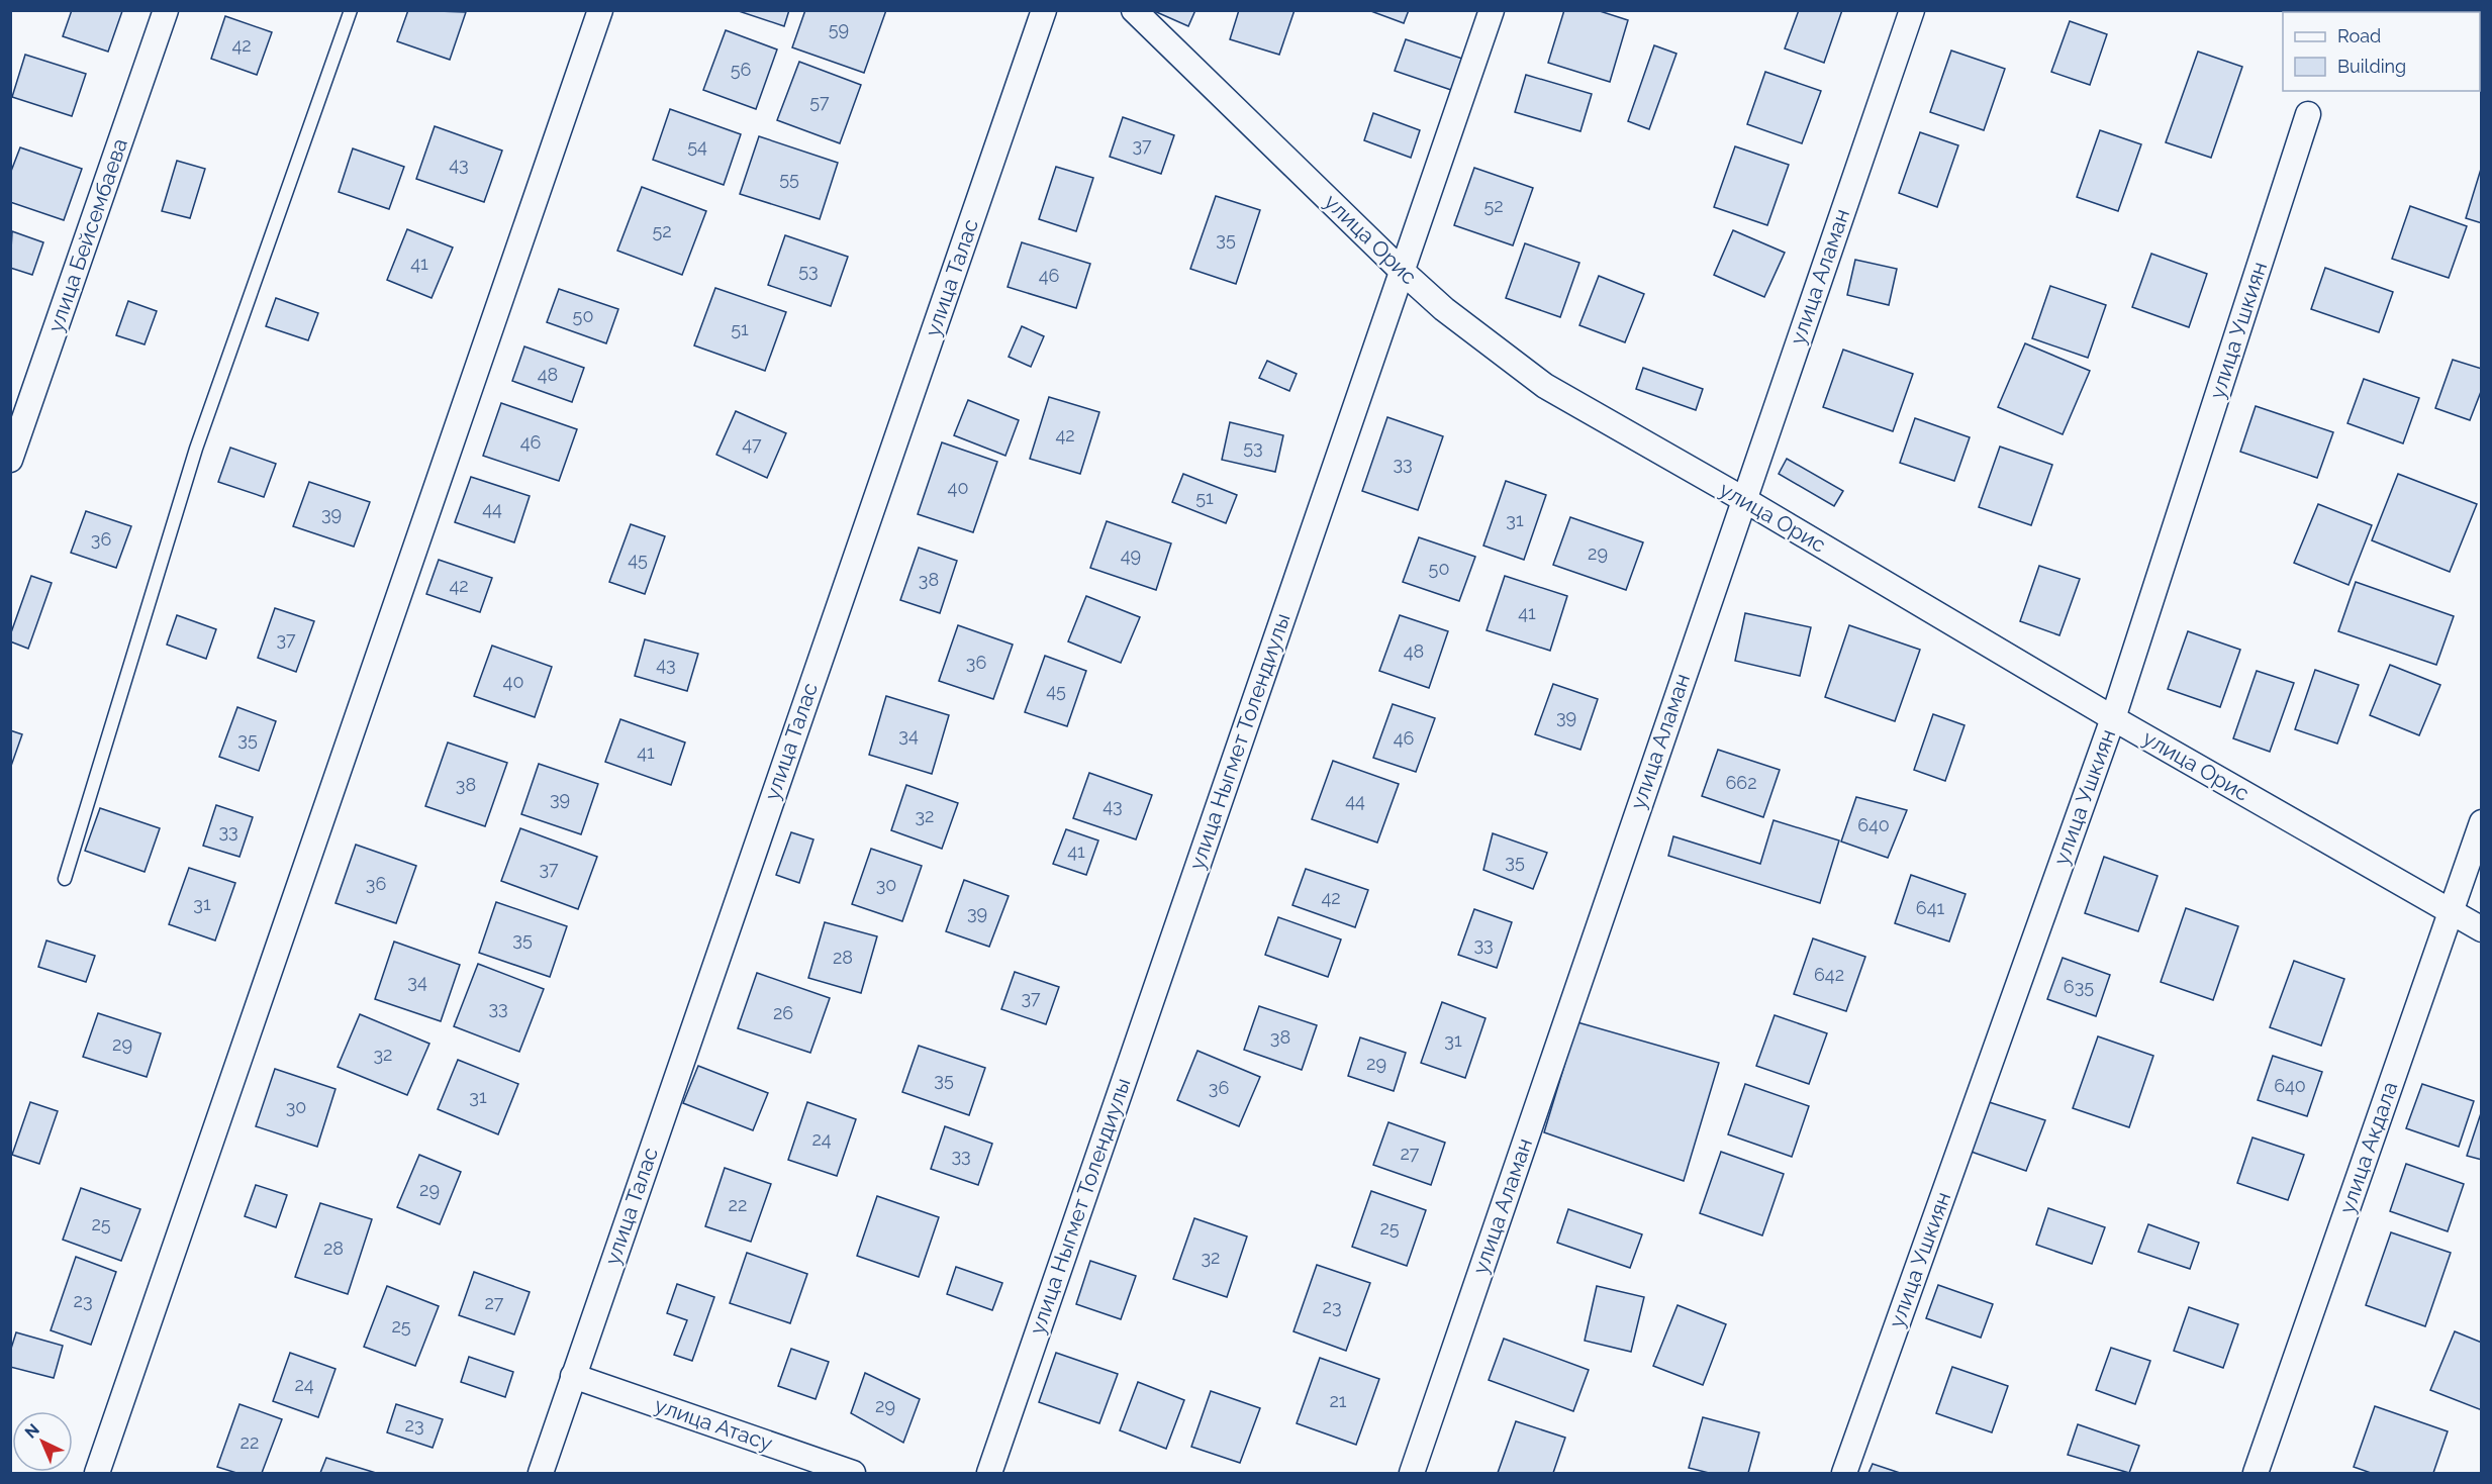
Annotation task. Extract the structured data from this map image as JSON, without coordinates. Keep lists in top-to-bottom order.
{
  "streets": {
    "street": [
      "улица Бейсембаева",
      "улица Орис",
      "улица Аламан",
      "улица Талас",
      "улица Ушкиян",
      "улица Ныгмет Толендиулы",
      "улица Акдала",
      "улица Атасу"
    ]
  },
  "crossings": [
    ["улица Орис", "улица Аламан"],
    ["улица Орис", "улица Ушкиян"],
    ["улица Орис", "улица Ныгмет Толендиулы"],
    ["улица Орис", "улица Акдала"],
    ["улица Талас", "улица Атасу"]
  ],
  "house_numbers": [
    "59",
    "42",
    "56",
    "57",
    "37",
    "54",
    "43",
    "55",
    "52",
    "52",
    "35",
    "41",
    "53",
    "46",
    "50",
    "51",
    "48",
    "42",
    "46",
    "47",
    "53",
    "33",
    "40",
    "51",
    "44",
    "39",
    "31",
    "36",
    "29",
    "49",
    "45",
    "50",
    "38",
    "42",
    "41",
    "37",
    "48",
    "36",
    "43",
    "40",
    "45",
    "39",
    "34",
    "46",
    "35",
    "41",
    "662",
    "38",
    "39",
    "44",
    "43",
    "32",
    "640",
    "33",
    "41",
    "35",
    "37",
    "36",
    "30",
    "42",
    "31",
    "641",
    "39",
    "35",
    "33",
    "28",
    "642",
    "34",
    "635",
    "37",
    "33",
    "26",
    "38",
    "31",
    "29",
    "32",
    "29",
    "35",
    "640",
    "36",
    "31",
    "30",
    "24",
    "27",
    "33",
    "29",
    "22",
    "25",
    "25",
    "28",
    "32",
    "23",
    "27",
    "23",
    "25",
    "24",
    "21",
    "29",
    "23",
    "22"
  ],
  "legend": ["Road", "Building"],
  "north": "top left"
}
